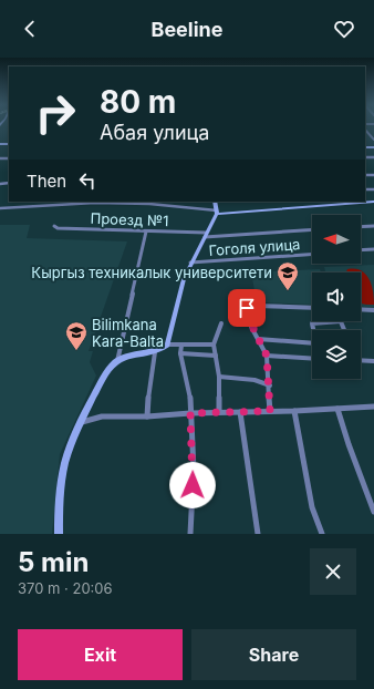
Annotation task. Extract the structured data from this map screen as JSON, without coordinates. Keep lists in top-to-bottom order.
{
  "streets": {
    "street": ["Проезд №1", "Гоголя улица"]
  },
  "places": {
    "school or university": ["Кыргыз техникалык университети", "Bilimkana Kara-Balta"]
  },
  "north": "left",
  "page": {
    "header": "Beeline",
    "turn": ["80 m", "Абая улица"],
    "then": "Then",
    "heading": ["5 min", "370 m · 20:06"],
    "buttons": ["Exit", "Share"]
  }
}
